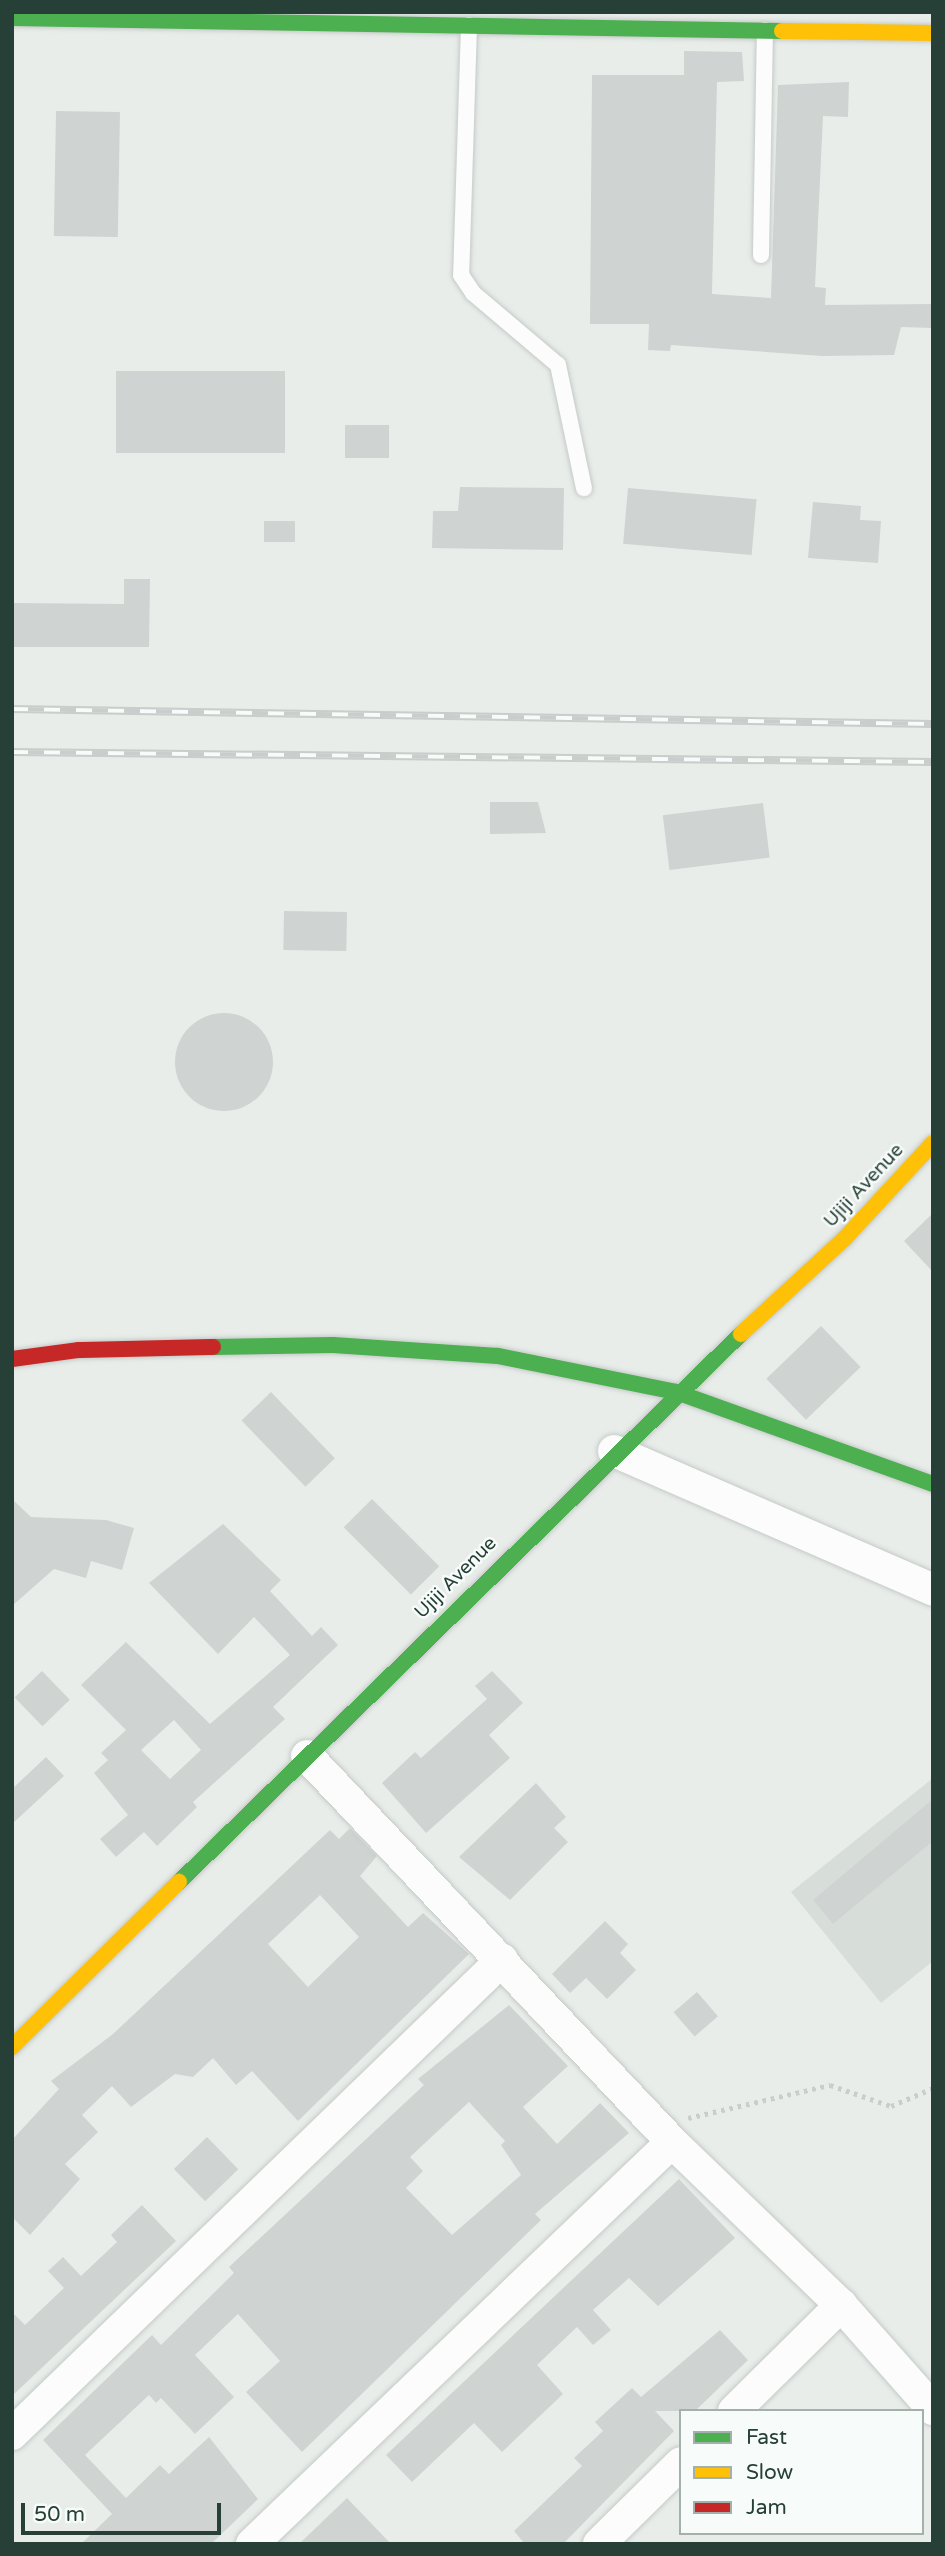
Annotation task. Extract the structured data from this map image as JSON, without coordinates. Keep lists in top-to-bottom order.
{
  "streets": {
    "main road": ["Ujiji Avenue"]
  },
  "legend": ["Fast", "Slow", "Jam"],
  "scale_bar": "50 m"
}
